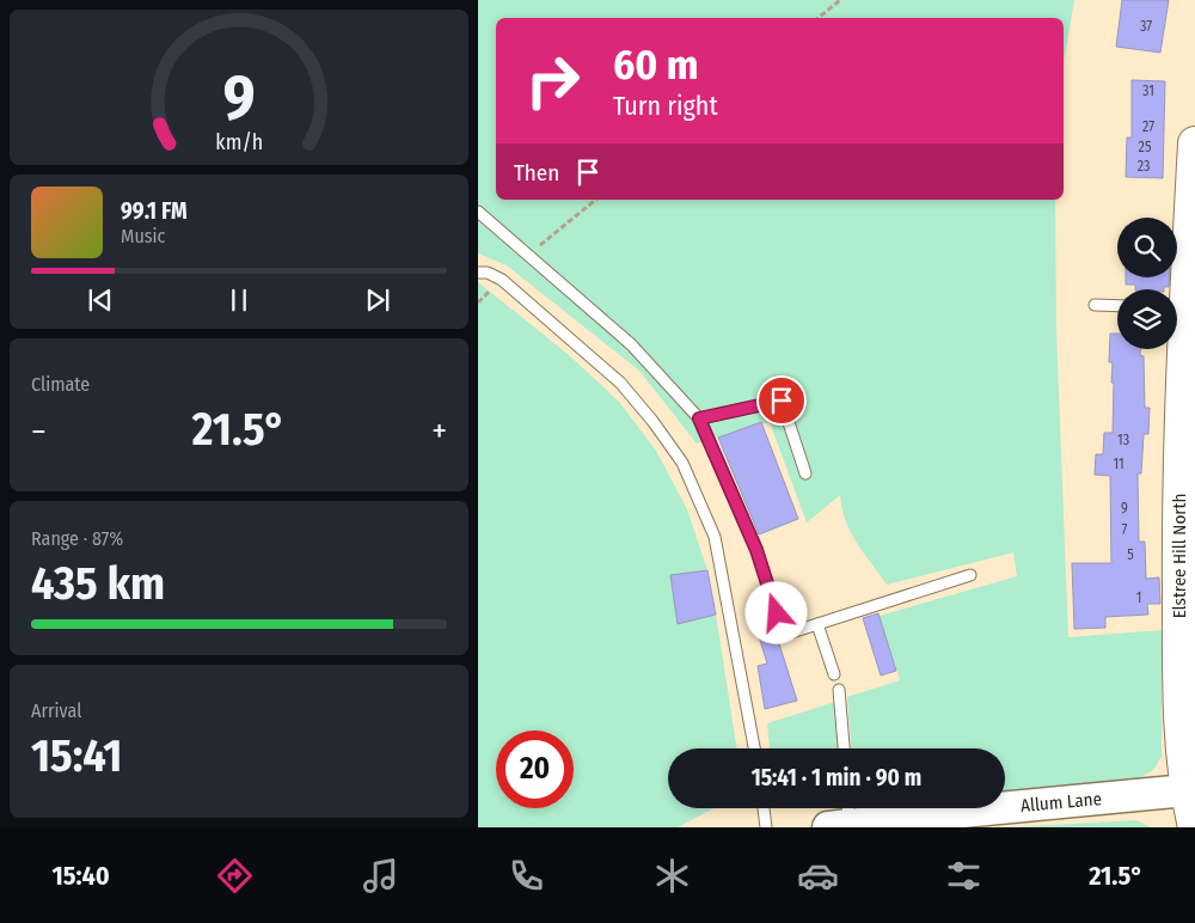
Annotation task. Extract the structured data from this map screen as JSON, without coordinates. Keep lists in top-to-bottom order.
{
  "streets": {
    "main road": ["Elstree Hill North", "Allum Lane"]
  },
  "crossings": [
    ["Elstree Hill North", "Allum Lane"]
  ],
  "house_numbers": [
    "37",
    "31",
    "27",
    "25",
    "23",
    "13",
    "11",
    "9",
    "7",
    "5",
    "1"
  ],
  "page": {
    "turn": ["60 m", "Turn right"],
    "then": "Then",
    "song": ["99.1 FM", "Music"],
    "tile": [
      "Climate",
      ["Range · 87%", "435 km"],
      ["Arrival", "15:41"]
    ],
    "heat": ["−", "21.5°", "+"],
    "limit": "20",
    "trip": "15:41 · 1 min · 90 m",
    "tabs": ["15:40", "21.5°"],
    "gauge": ["9", "km/h"]
  }
}
